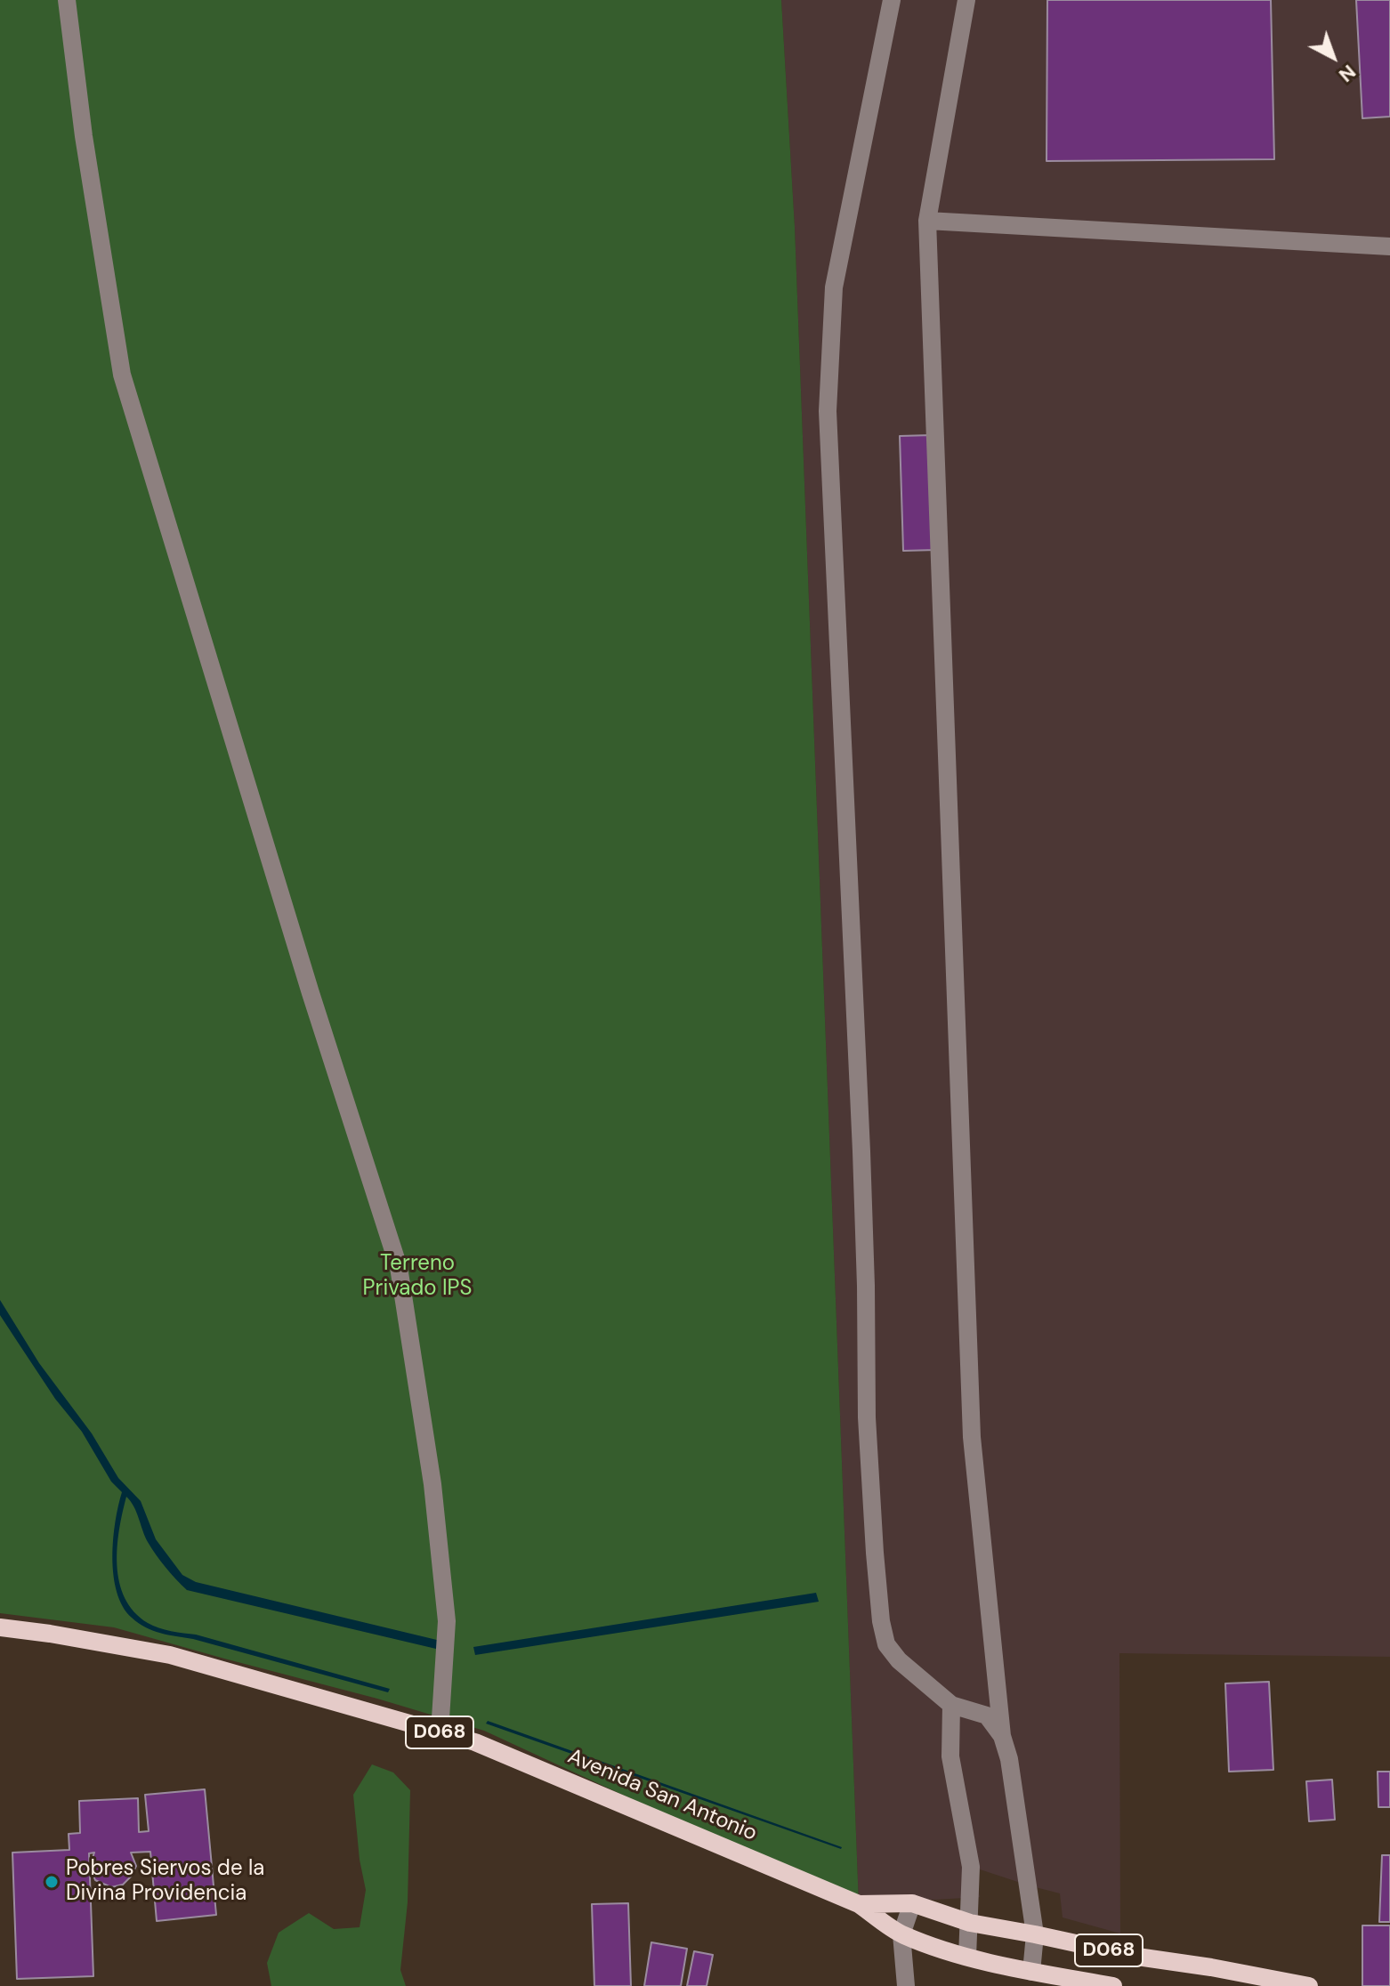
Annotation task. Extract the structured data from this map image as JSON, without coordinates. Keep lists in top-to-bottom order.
{
  "streets": {
    "main road": ["D068", "Avenida San Antonio"]
  },
  "crossings": [
    ["D068", "Avenida San Antonio"]
  ],
  "parks": ["Terreno Privado IPS"],
  "places": ["Pobres Siervos de la Divina Providencia"],
  "north": "bottom right"
}
